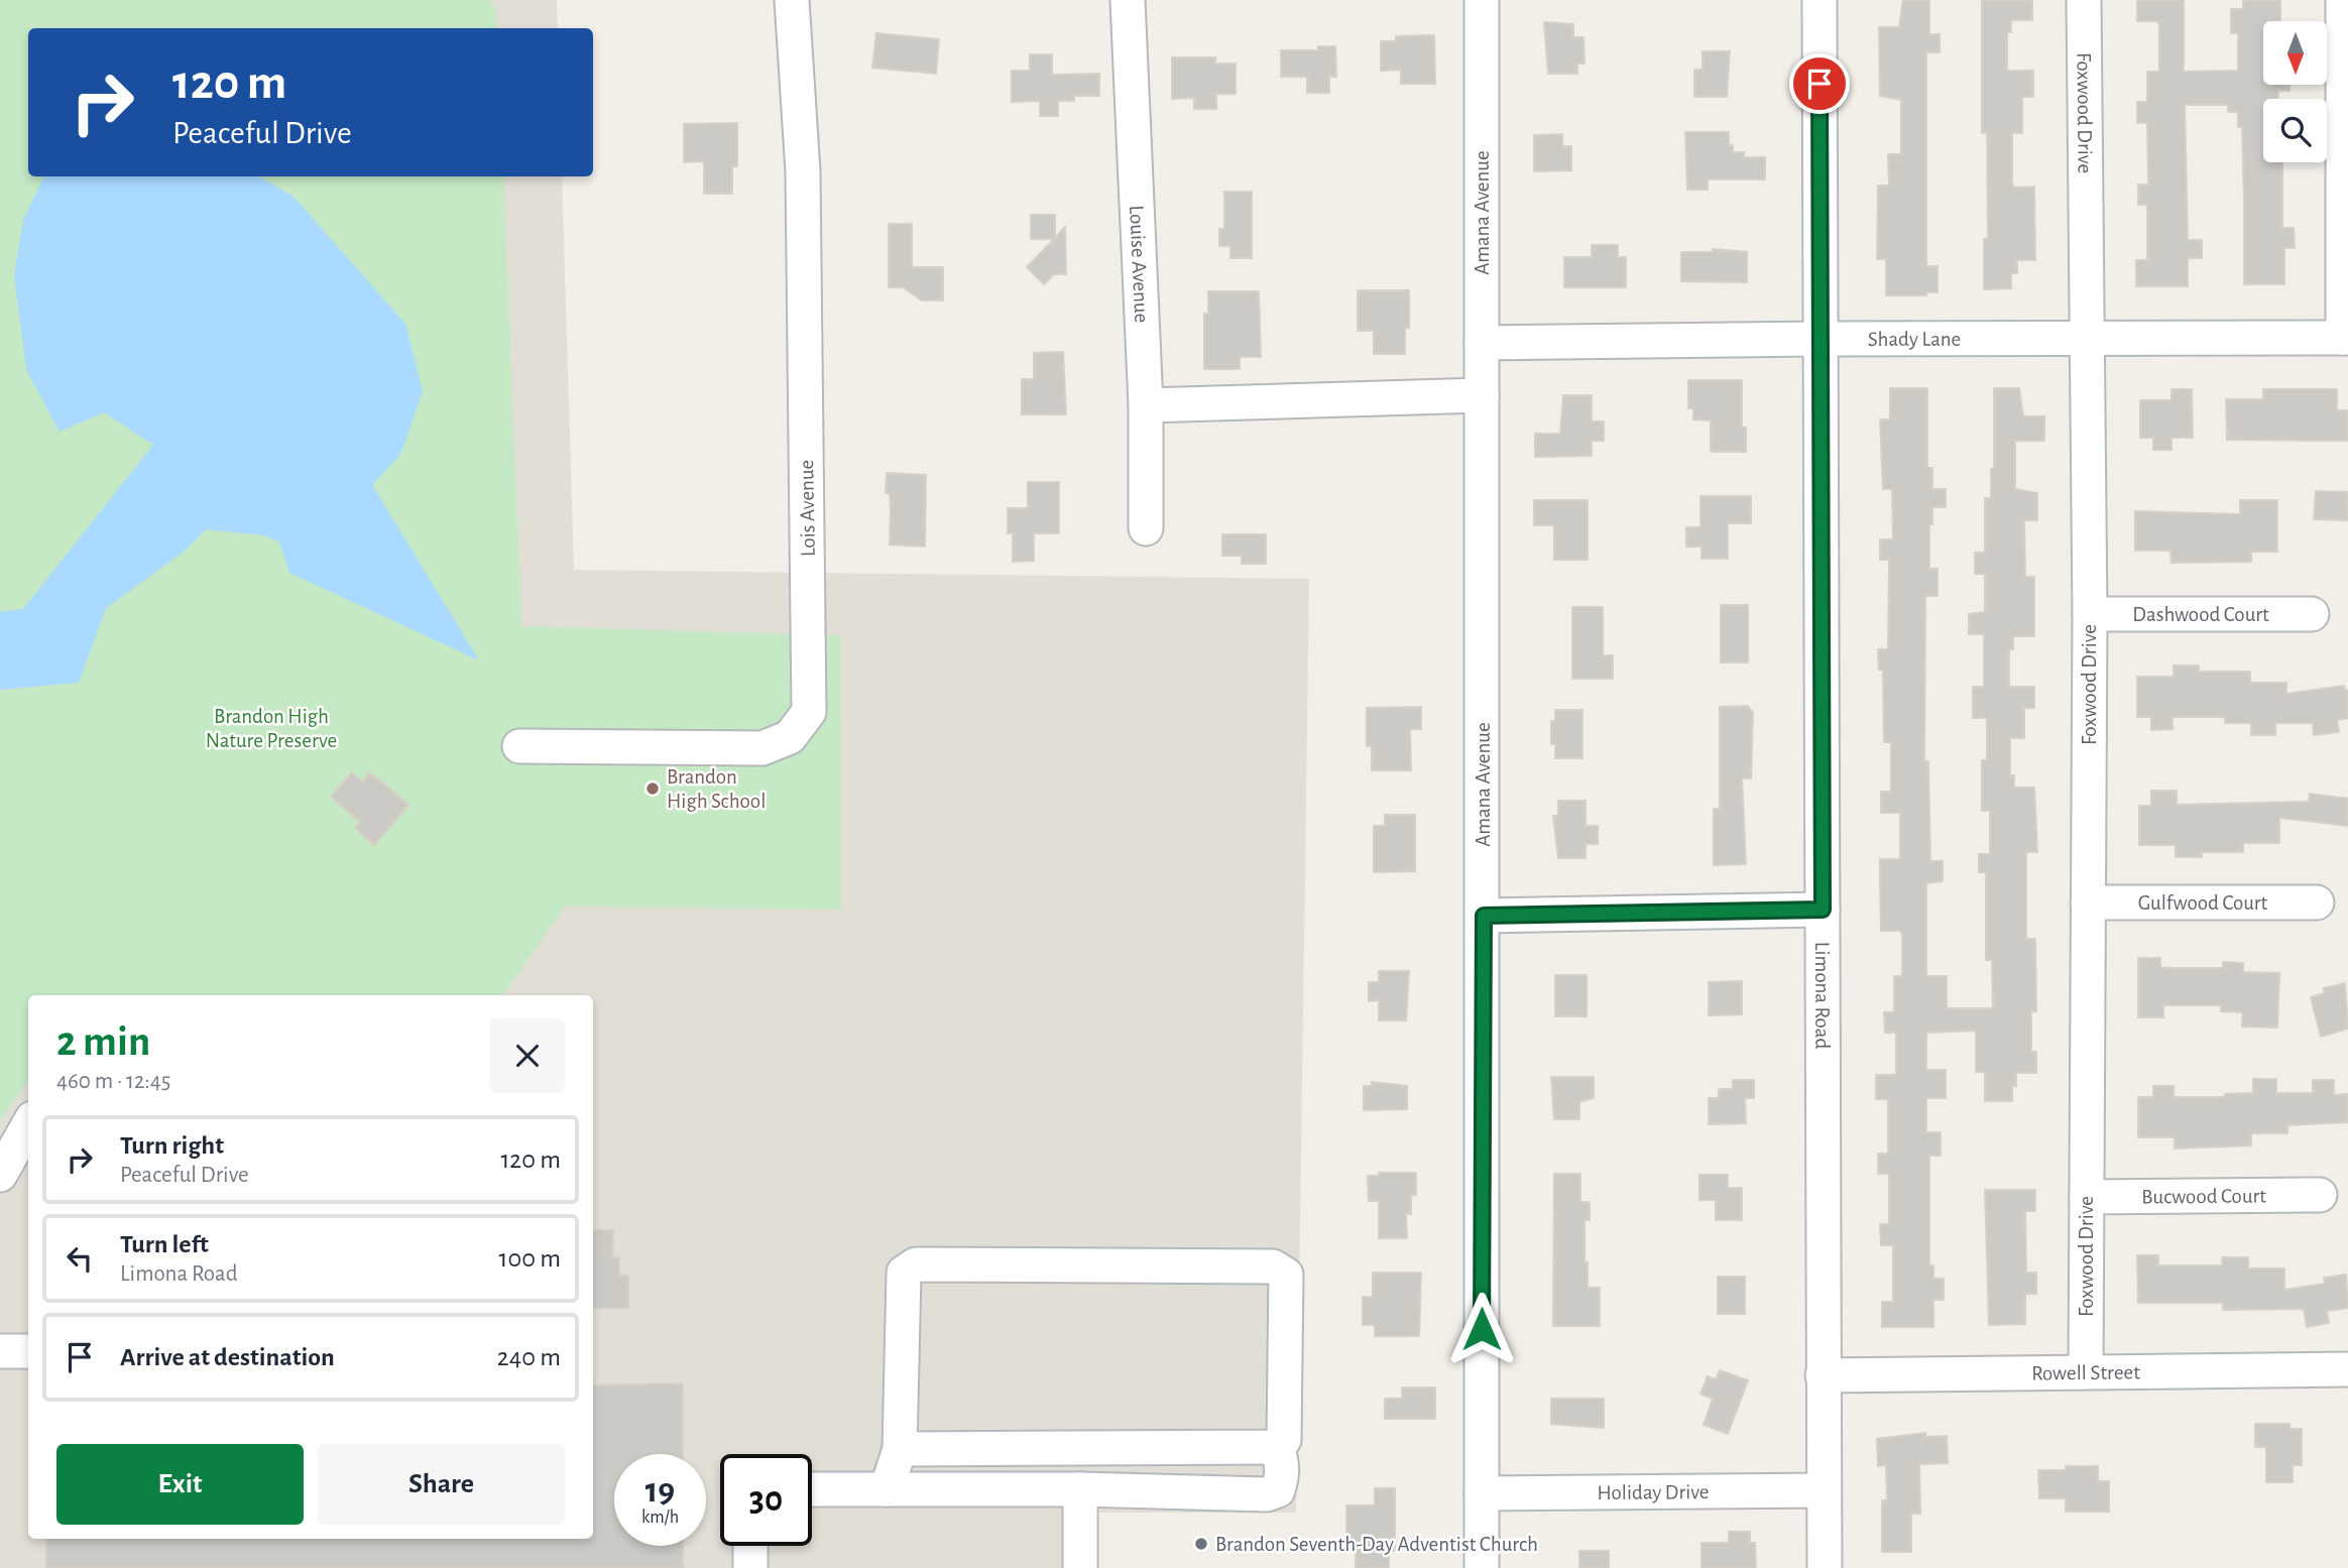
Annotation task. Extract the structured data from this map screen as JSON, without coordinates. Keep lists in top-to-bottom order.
{
  "streets": {
    "street": [
      "Foxwood Drive",
      "Amana Avenue",
      "Louise Avenue",
      "Shady Lane",
      "Lois Avenue",
      "Dashwood Court",
      "Gulfwood Court",
      "Limona Road",
      "Bucwood Court",
      "Rowell Street",
      "Holiday Drive"
    ]
  },
  "crossings": [
    ["Foxwood Drive", "Shady Lane"],
    ["Foxwood Drive", "Dashwood Court"],
    ["Foxwood Drive", "Gulfwood Court"],
    ["Foxwood Drive", "Bucwood Court"],
    ["Foxwood Drive", "Rowell Street"],
    ["Amana Avenue", "Shady Lane"],
    ["Amana Avenue", "Holiday Drive"],
    ["Shady Lane", "Limona Road"],
    ["Limona Road", "Rowell Street"],
    ["Limona Road", "Holiday Drive"]
  ],
  "parks": ["Brandon High Nature Preserve"],
  "places": ["Brandon High School", "Brandon Seventh-Day Adventist Church"],
  "north": "bottom",
  "page": {
    "turn": ["120 m", "Peaceful Drive"],
    "heading": ["2 min", "460 m · 12:45"],
    "list": [
      {
        "name": "Turn right",
        "note": "Peaceful Drive",
        "value": "120 m"
      },
      {
        "name": "Turn left",
        "note": "Limona Road",
        "value": "100 m"
      },
      {
        "name": "Arrive at destination",
        "value": "240 m"
      }
    ],
    "buttons": ["Exit", "Share"],
    "speed": "19 km/h",
    "limit": "30"
  }
}
